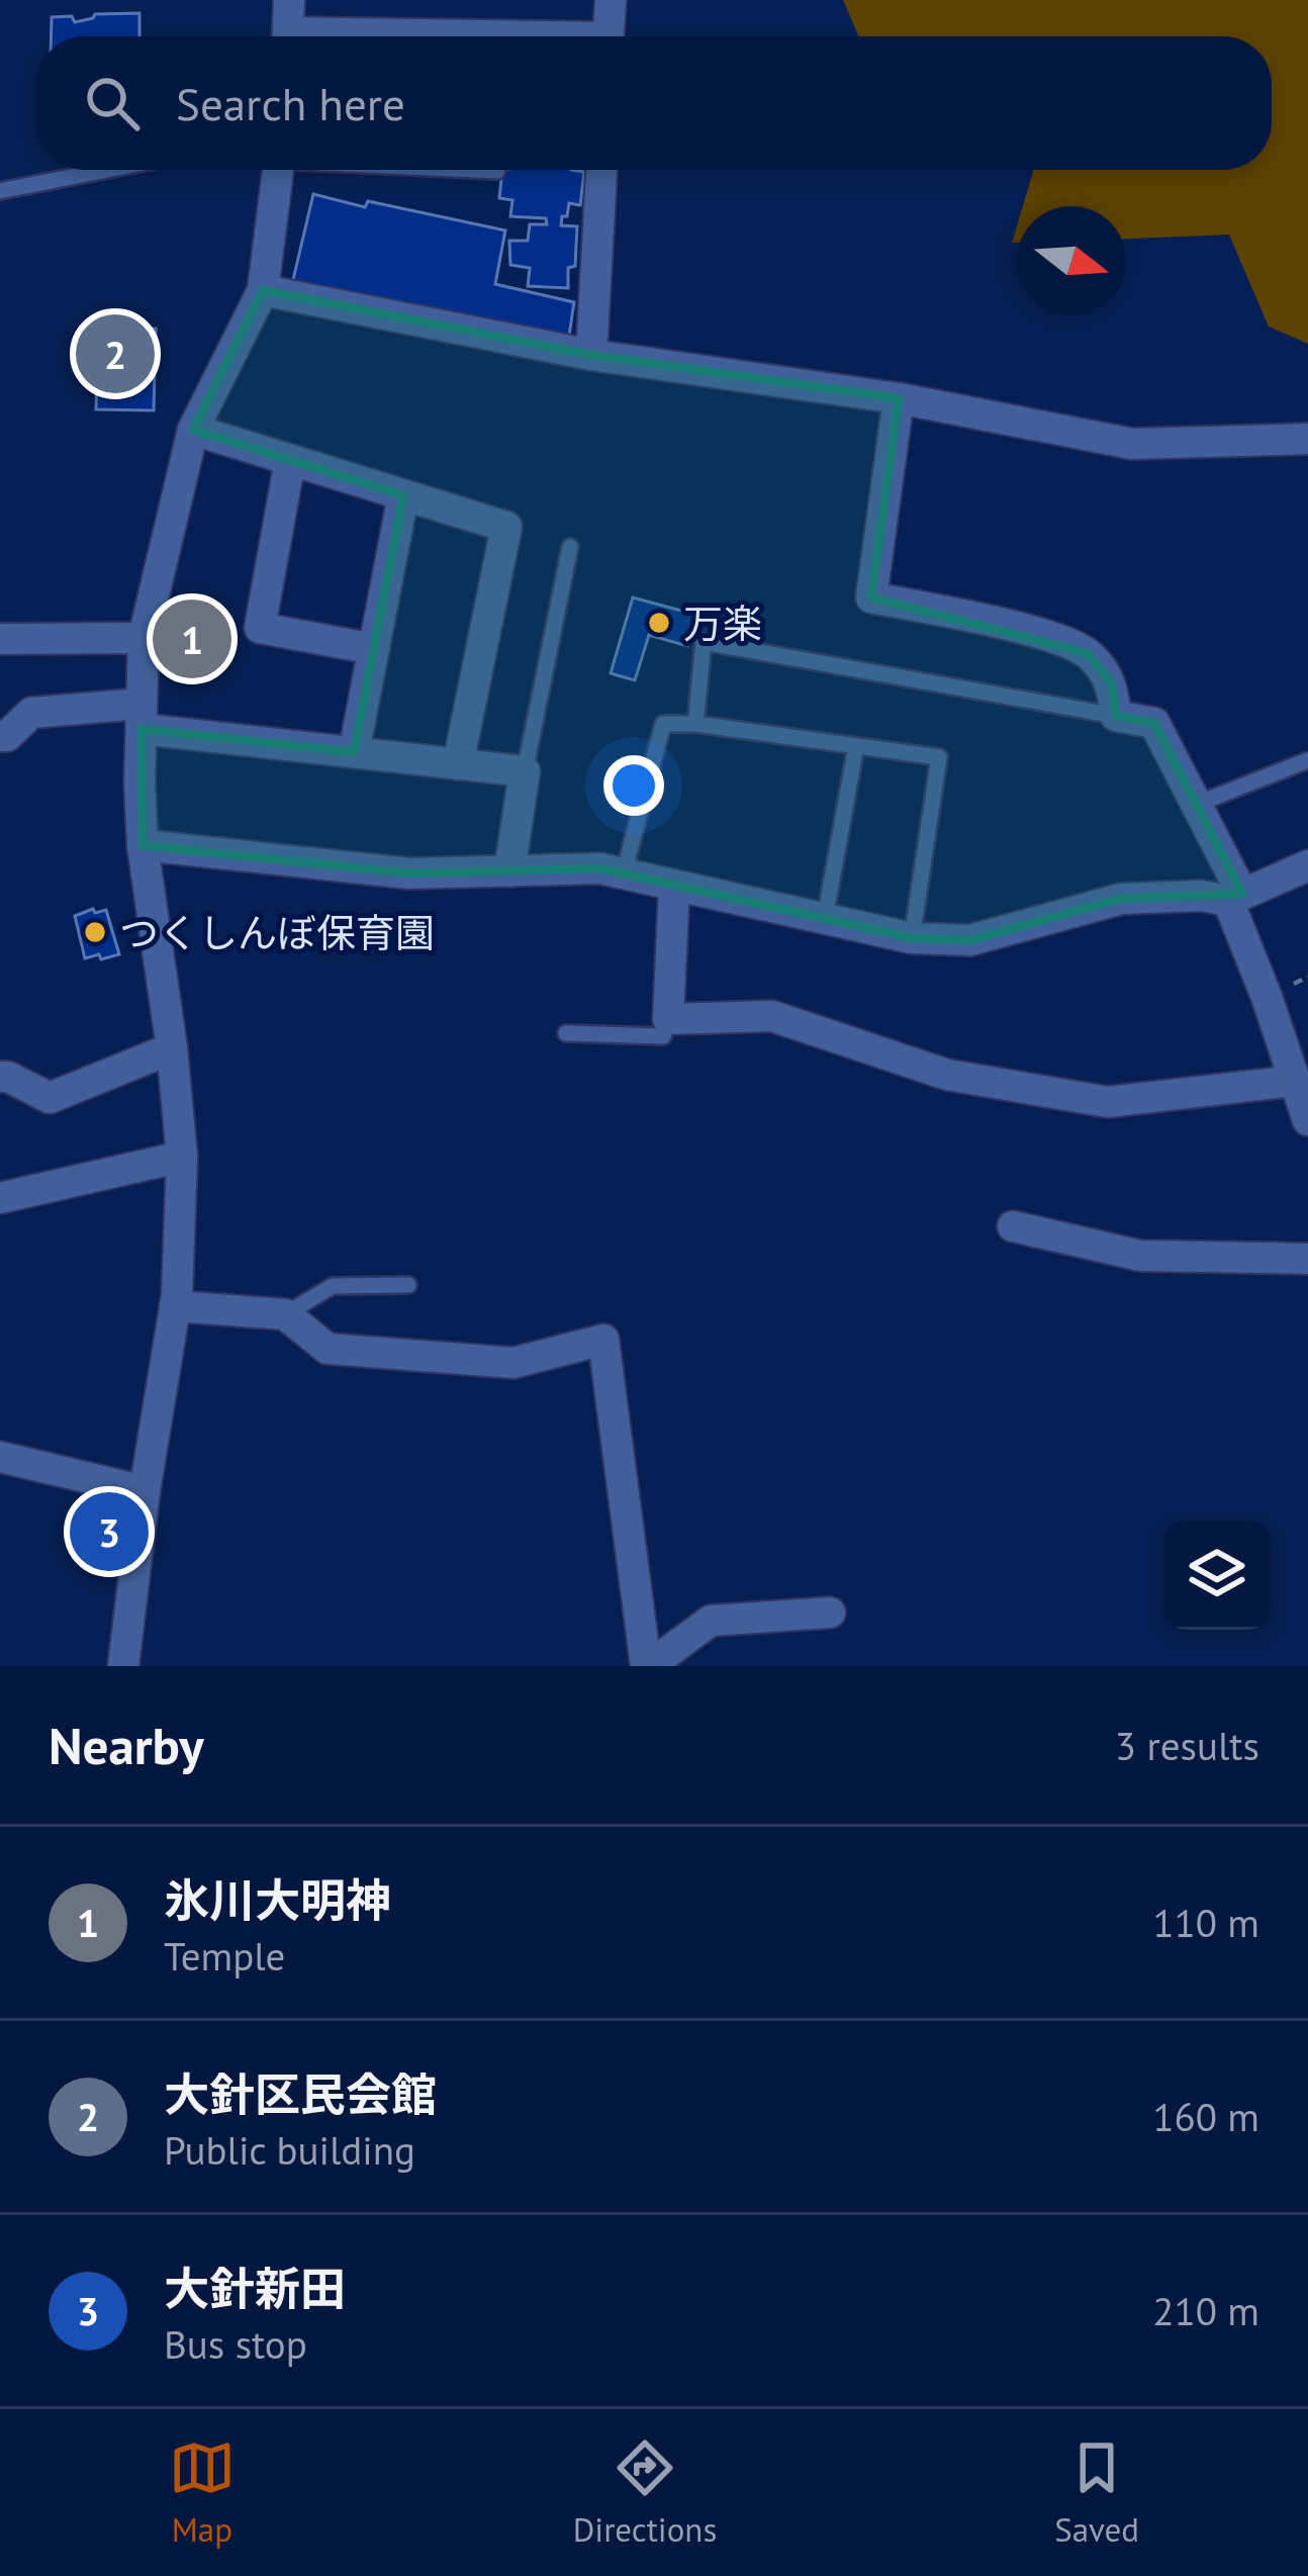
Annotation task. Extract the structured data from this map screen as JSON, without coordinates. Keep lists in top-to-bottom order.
{
  "places": ["万楽", "つくしんぼ保育園"],
  "north": "right",
  "page": {
    "search": "Search here",
    "pins": ["2", "1", "3"],
    "heading": ["Nearby", "3 results"],
    "list": [
      {
        "mark": "1",
        "name": "氷川大明神",
        "note": "Temple",
        "value": "110 m"
      },
      {
        "mark": "2",
        "name": "大針区民会館",
        "note": "Public building",
        "value": "160 m"
      },
      {
        "mark": "3",
        "name": "大針新田",
        "note": "Bus stop",
        "value": "210 m"
      }
    ],
    "nav": ["Map", "Directions", "Saved"]
  }
}
